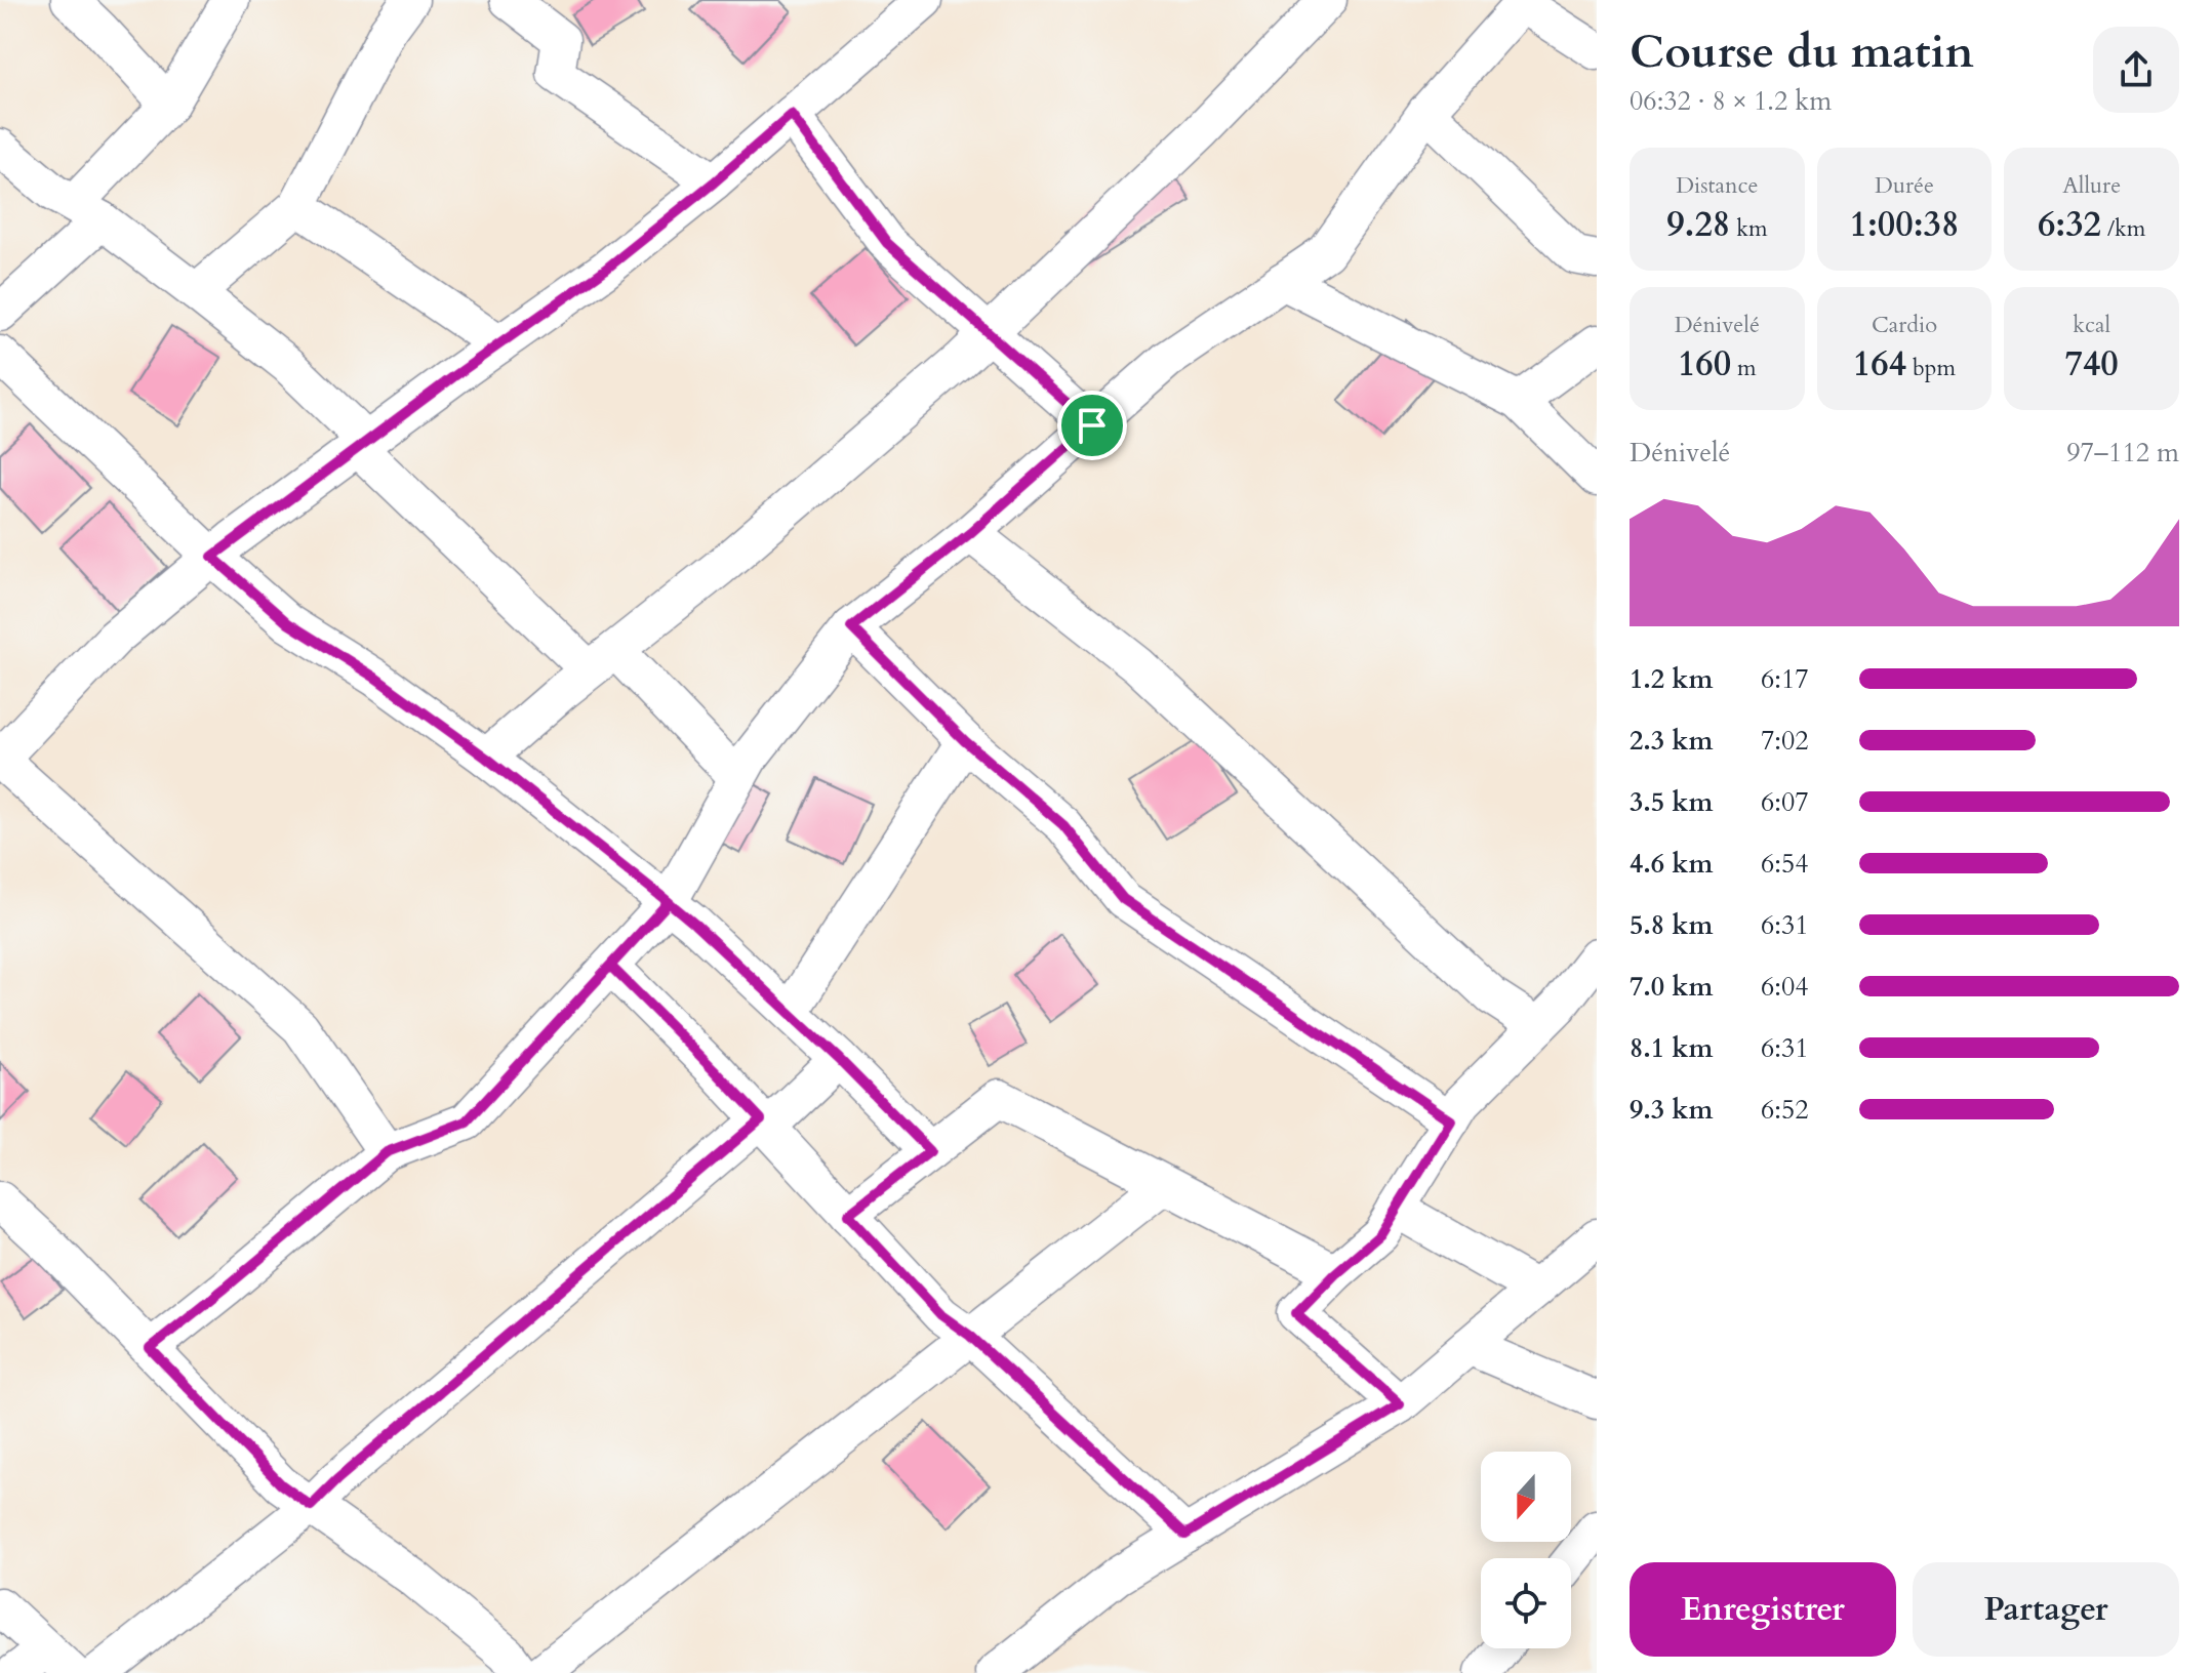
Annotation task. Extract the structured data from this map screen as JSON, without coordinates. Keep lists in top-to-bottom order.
{
  "north": "bottom",
  "page": {
    "heading": ["Course du matin", "06:32 · 8 × 1.2 km"],
    "stats": [
      ["Distance", "9.28 km"],
      ["Durée", "1:00:38"],
      ["Allure", "6:32 /km"],
      ["Dénivelé", "160 m"],
      ["Cardio", "164 bpm"],
      ["kcal", "740"]
    ],
    "chart": ["Dénivelé", "97–112 m"],
    "list": [
      {
        "name": "1.2 km",
        "note": "6:17"
      },
      {
        "name": "2.3 km",
        "note": "7:02"
      },
      {
        "name": "3.5 km",
        "note": "6:07"
      },
      {
        "name": "4.6 km",
        "note": "6:54"
      },
      {
        "name": "5.8 km",
        "note": "6:31"
      },
      {
        "name": "7.0 km",
        "note": "6:04"
      },
      {
        "name": "8.1 km",
        "note": "6:31"
      },
      {
        "name": "9.3 km",
        "note": "6:52"
      }
    ],
    "buttons": ["Enregistrer", "Partager"]
  }
}
